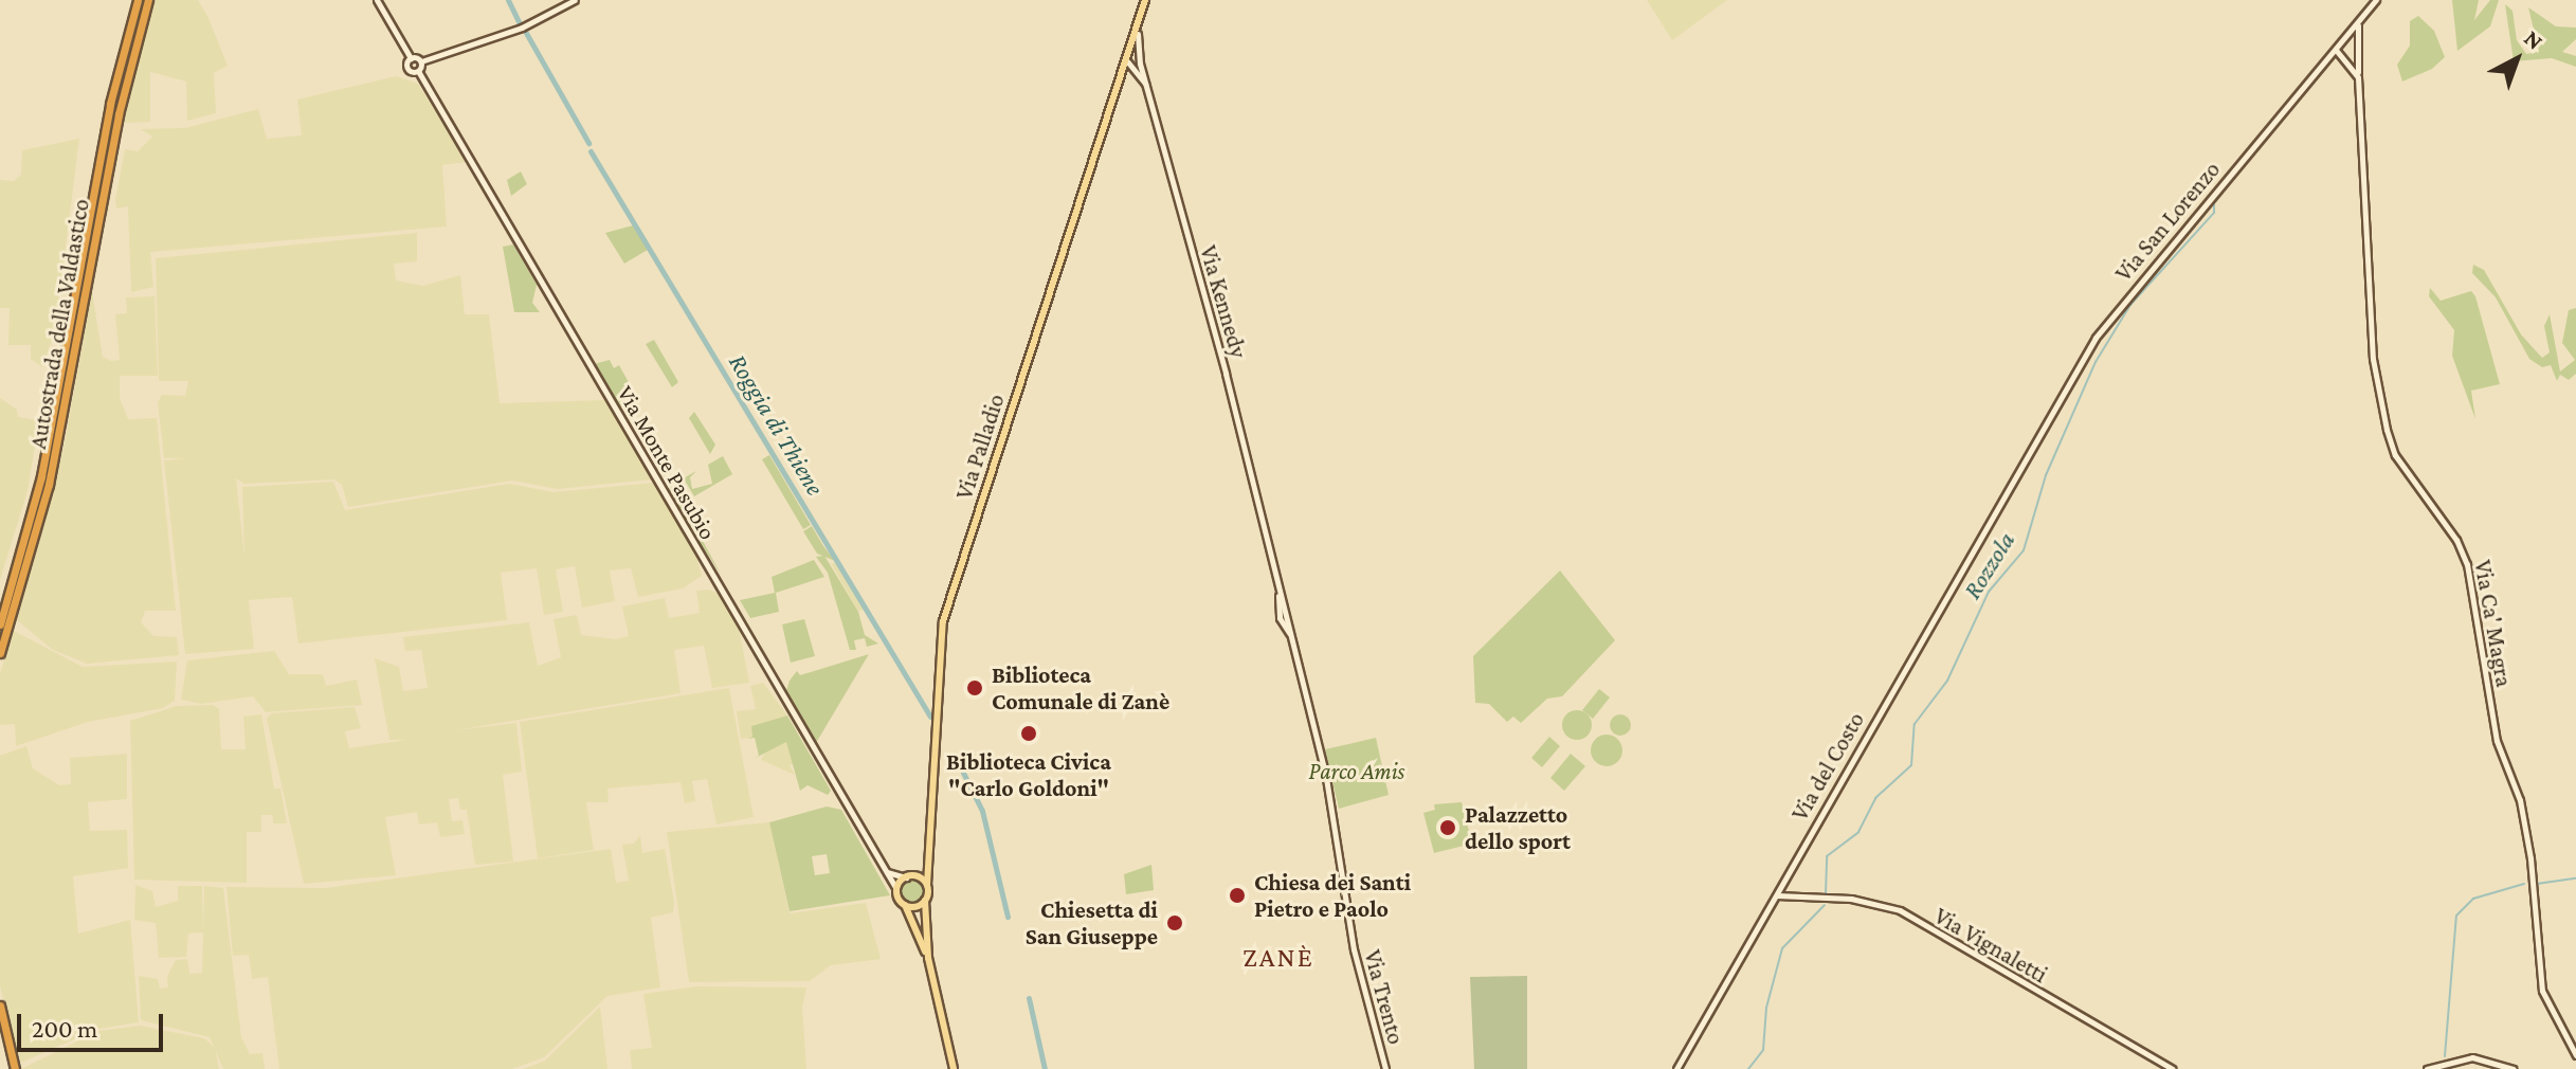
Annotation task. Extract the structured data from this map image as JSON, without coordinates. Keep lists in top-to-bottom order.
{
  "streets": {
    "highway": ["Autostrada della Valdastico"],
    "main road": ["Via Palladio"],
    "street": [
      "Via San Lorenzo",
      "Via Kennedy",
      "Via Monte Pasubio",
      "Via Ca' Magra",
      "Via del Costo",
      "Via Vignaletti",
      "Via Trento"
    ]
  },
  "crossings": [
    ["Via San Lorenzo", "Via Ca' Magra"],
    ["Via San Lorenzo", "Via del Costo"],
    ["Via Kennedy", "Via Palladio"],
    ["Via Kennedy", "Via Trento"],
    ["Via Palladio", "Via Monte Pasubio"],
    ["Via del Costo", "Via Vignaletti"]
  ],
  "districts": ["ZANÈ"],
  "water": ["Roggia di Thiene", "Rozzola"],
  "parks": ["Parco Amis"],
  "places": [
    "Biblioteca Comunale di Zanè",
    "Biblioteca Civica \"Carlo Goldoni\"",
    "Palazzetto dello sport",
    "Chiesa dei Santi Pietro e Paolo",
    "Chiesetta di San Giuseppe"
  ],
  "scale_bar": "200 m",
  "north": "top right"
}
